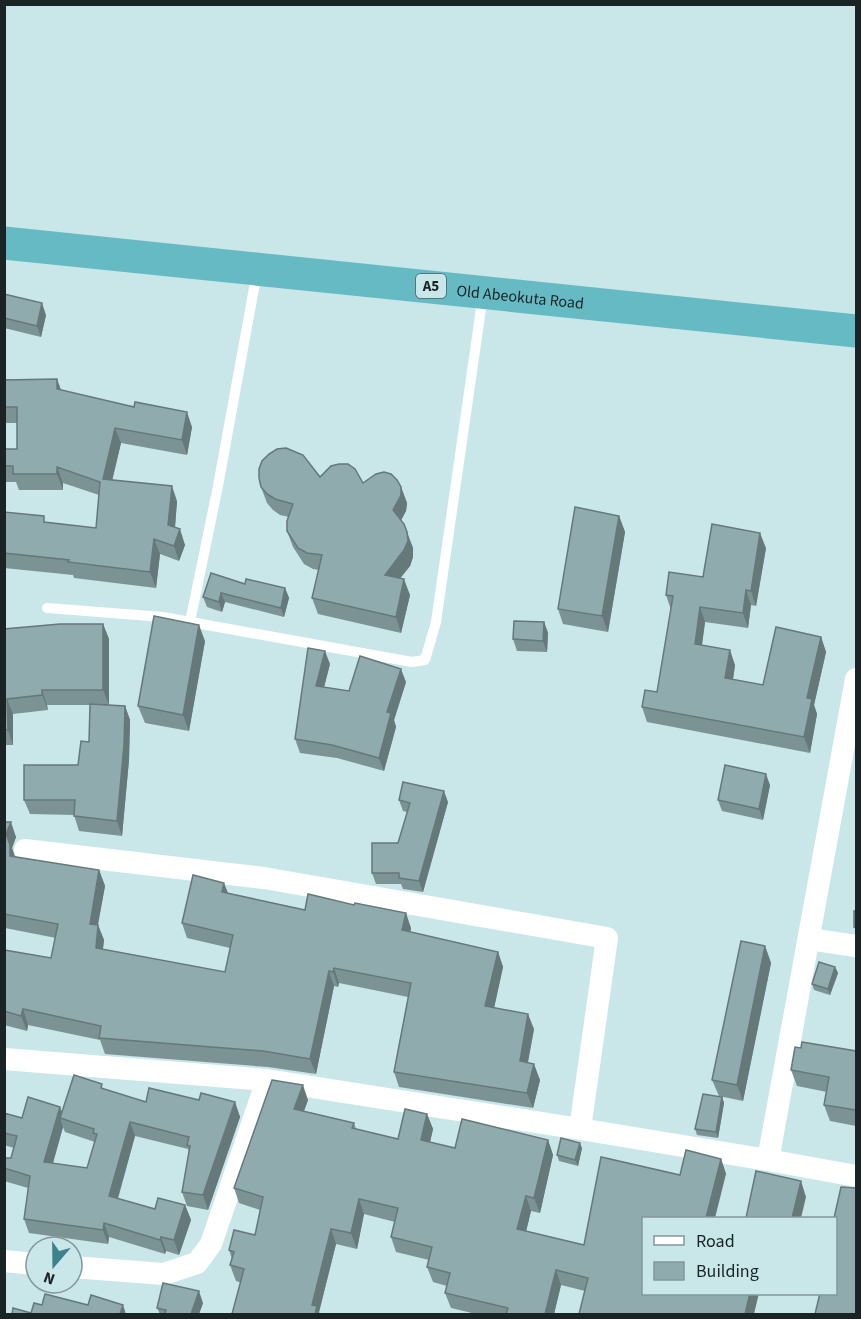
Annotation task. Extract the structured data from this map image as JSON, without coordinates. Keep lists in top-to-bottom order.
{
  "streets": {
    "highway": ["A5", "Old Abeokuta Road"]
  },
  "legend": ["Road", "Building"],
  "north": "bottom"
}
